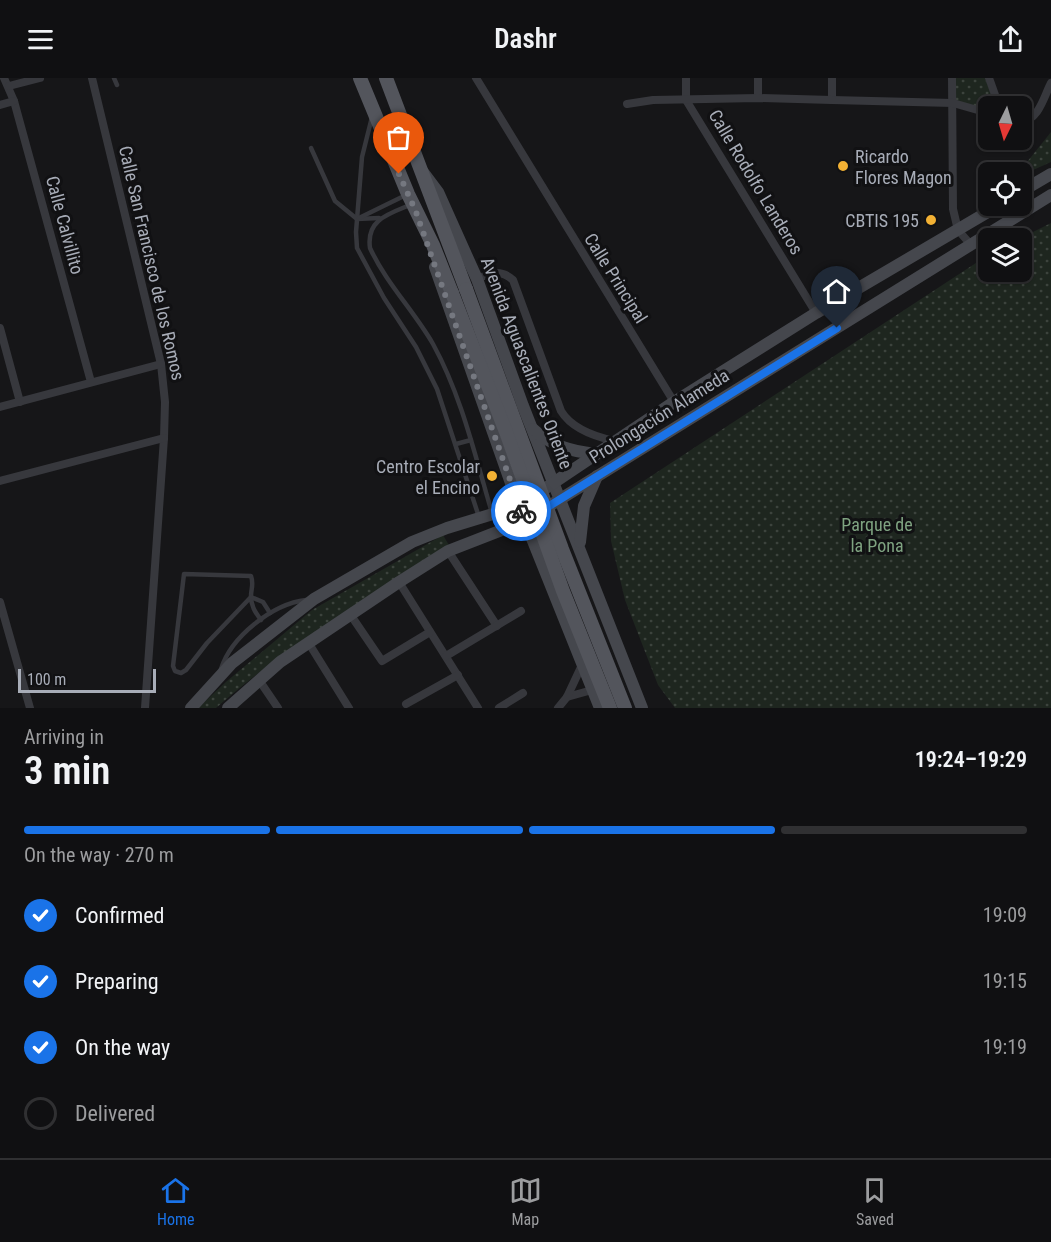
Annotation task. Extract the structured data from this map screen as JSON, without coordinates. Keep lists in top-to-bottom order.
{
  "streets": {
    "main road": ["Avenida Aguascalientes Oriente", "Prolongación Alameda"],
    "street": [
      "Calle Rodolfo Landeros",
      "Calle Calvillito",
      "Calle San Francisco de los Romos",
      "Calle Principal"
    ]
  },
  "crossings": [
    ["Calle Rodolfo Landeros", "Prolongación Alameda"],
    ["Calle Principal", "Prolongación Alameda"],
    ["Avenida Aguascalientes Oriente", "Prolongación Alameda"]
  ],
  "parks": ["Parque de la Pona"],
  "places": ["Ricardo Flores Magon", "CBTIS 195", "Centro Escolar el Encino"],
  "scale_bar": "100 m",
  "north": "bottom",
  "page": {
    "header": "Dashr",
    "scale": "100 m",
    "heading": ["3 min", "Arriving in", "19:24–19:29"],
    "bar": "On the way · 270 m",
    "list": [
      ["Confirmed", "19:09"],
      ["Preparing", "19:15"],
      ["On the way", "19:19"],
      "Delivered"
    ],
    "tabs": ["Home", "Map", "Saved"]
  }
}
